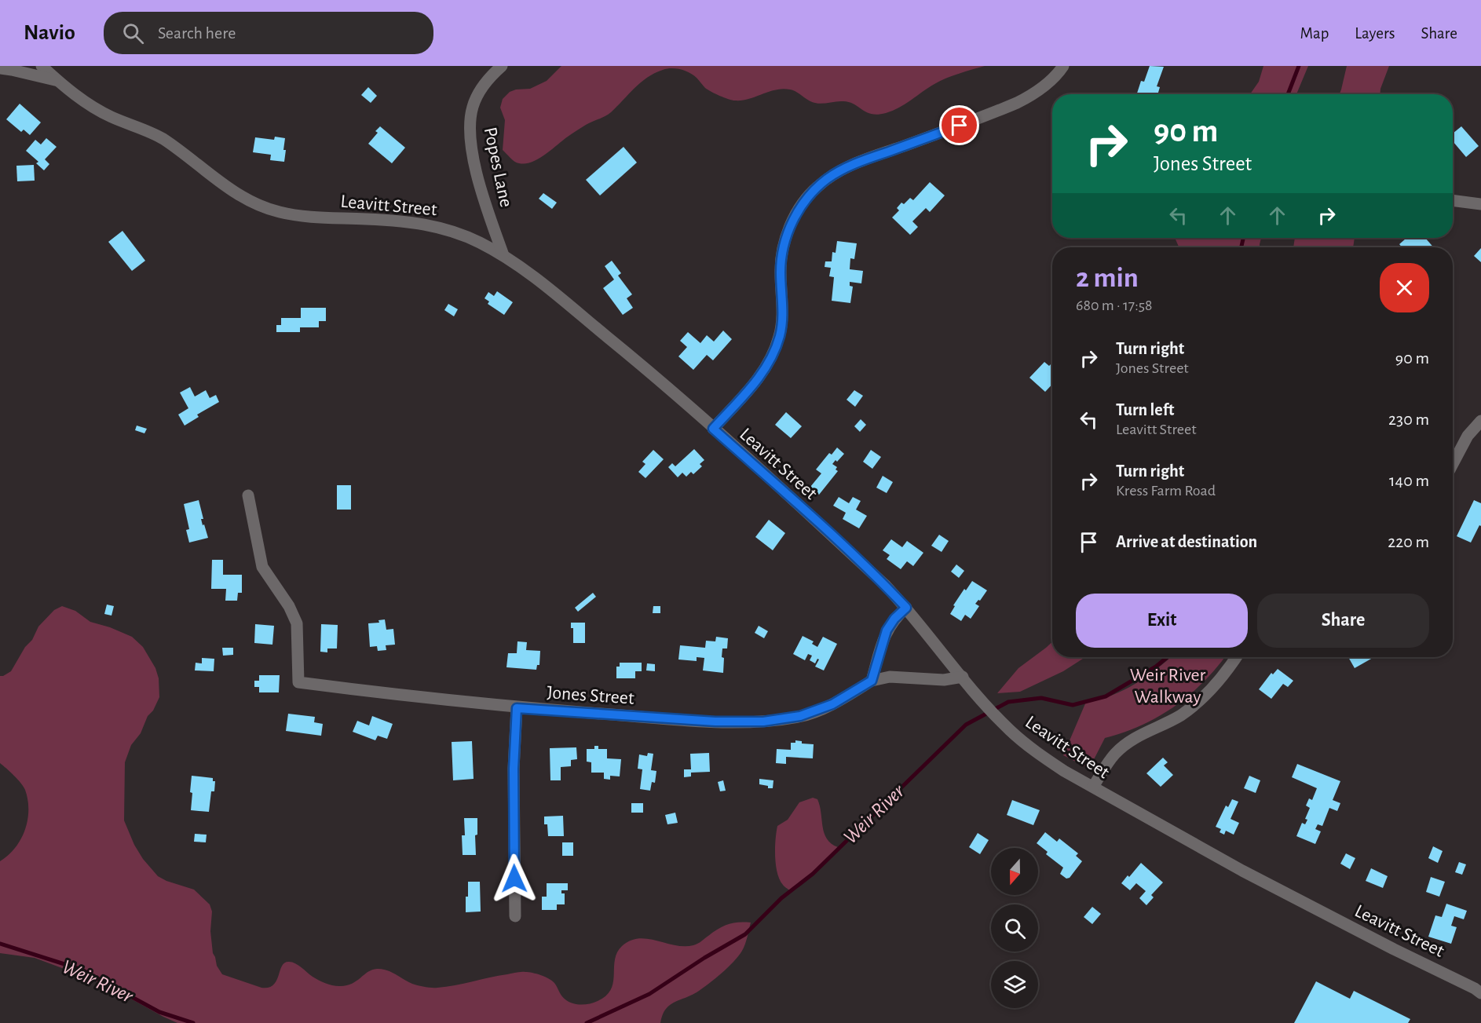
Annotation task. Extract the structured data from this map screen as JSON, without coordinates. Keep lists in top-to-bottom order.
{
  "streets": {
    "street": ["Popes Lane", "Leavitt Street", "Jones Street"]
  },
  "crossings": [
    ["Popes Lane", "Leavitt Street"],
    ["Leavitt Street", "Jones Street"]
  ],
  "water": ["Weir River"],
  "parks": ["Weir River Walkway"],
  "north": "bottom",
  "page": {
    "header": "Navio",
    "search": "Search here",
    "nav": ["Map", "Layers", "Share"],
    "turn": ["90 m", "Jones Street"],
    "heading": ["2 min", "680 m · 17:58"],
    "list": [
      {
        "name": "Turn right",
        "note": "Jones Street",
        "value": "90 m"
      },
      {
        "name": "Turn left",
        "note": "Leavitt Street",
        "value": "230 m"
      },
      {
        "name": "Turn right",
        "note": "Kress Farm Road",
        "value": "140 m"
      },
      {
        "name": "Arrive at destination",
        "value": "220 m"
      }
    ],
    "buttons": ["Exit", "Share"]
  }
}
